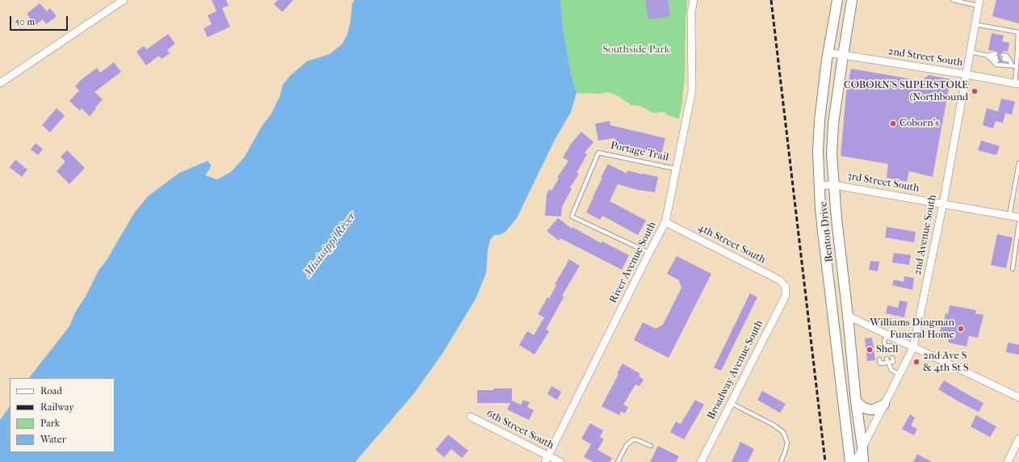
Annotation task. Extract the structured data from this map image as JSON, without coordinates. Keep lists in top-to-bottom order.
{
  "streets": {
    "main road": ["Benton Drive"],
    "street": [
      "2nd Street South",
      "3rd Street South",
      "2nd Avenue South",
      "4th Street South",
      "River Avenue South",
      "Broadway Avenue South",
      "6th Street South"
    ],
    "lane": ["Portage Trail"]
  },
  "crossings": [
    ["2nd Street South", "Benton Drive"],
    ["2nd Street South", "2nd Avenue South"],
    ["Portage Trail", "River Avenue South"],
    ["3rd Street South", "Benton Drive"],
    ["3rd Street South", "2nd Avenue South"],
    ["Benton Drive", "2nd Avenue South"],
    ["4th Street South", "River Avenue South"],
    ["4th Street South", "Broadway Avenue South"],
    ["River Avenue South", "6th Street South"]
  ],
  "water": ["Mississippi River"],
  "parks": ["Southside Park"],
  "places": [
    "COBORN'S SUPERSTORE (Northbound",
    "Coborn's",
    "Williams Dingman Funeral Home",
    "Shell",
    "2nd Ave S & 4th St S"
  ],
  "legend": [
    "Road",
    "Railway",
    "Park",
    "Water"
  ],
  "scale_bar": "50 m"
}
